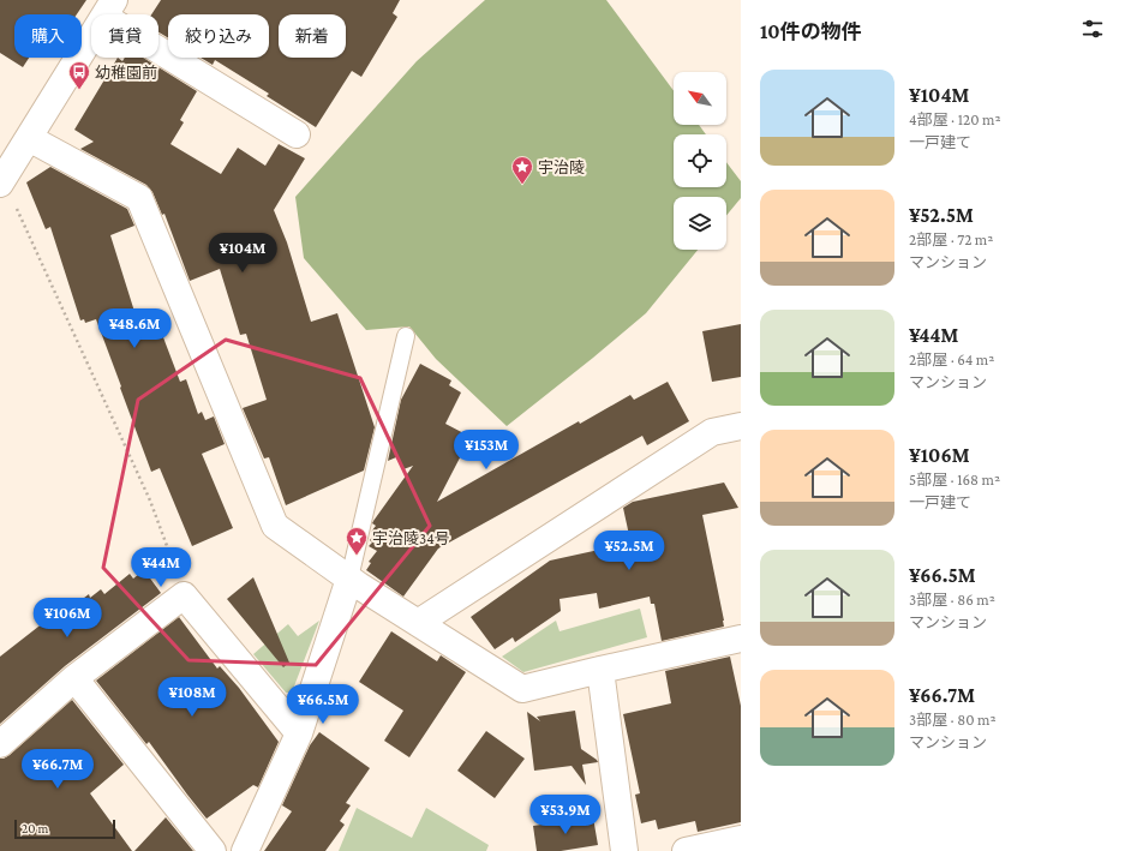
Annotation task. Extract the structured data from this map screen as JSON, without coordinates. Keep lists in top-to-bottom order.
{
  "places": {
    "bus stop": ["幼稚園前"],
    "place": ["宇治陵", "宇治陵34号"]
  },
  "scale_bar": "20 m",
  "north": "top left",
  "page": {
    "heading": "10件の物件",
    "chip": [
      "購入",
      "賃貸",
      "絞り込み",
      "新着"
    ],
    "list": [
      {
        "name": "¥104M",
        "note": "4部屋 · 120 m² · 一戸建て"
      },
      {
        "name": "¥52.5M",
        "note": "2部屋 · 72 m² · マンション"
      },
      {
        "name": "¥44M",
        "note": "2部屋 · 64 m² · マンション"
      },
      {
        "name": "¥106M",
        "note": "5部屋 · 168 m² · 一戸建て"
      },
      {
        "name": "¥66.5M",
        "note": "3部屋 · 86 m² · マンション"
      },
      {
        "name": "¥66.7M",
        "note": "3部屋 · 80 m² · マンション"
      }
    ],
    "price": [
      "¥104M",
      "¥48.6M",
      "¥153M",
      "¥52.5M",
      "¥44M",
      "¥106M",
      "¥108M",
      "¥66.5M",
      "¥66.7M",
      "¥53.9M"
    ],
    "scale": "20 m"
  }
}
